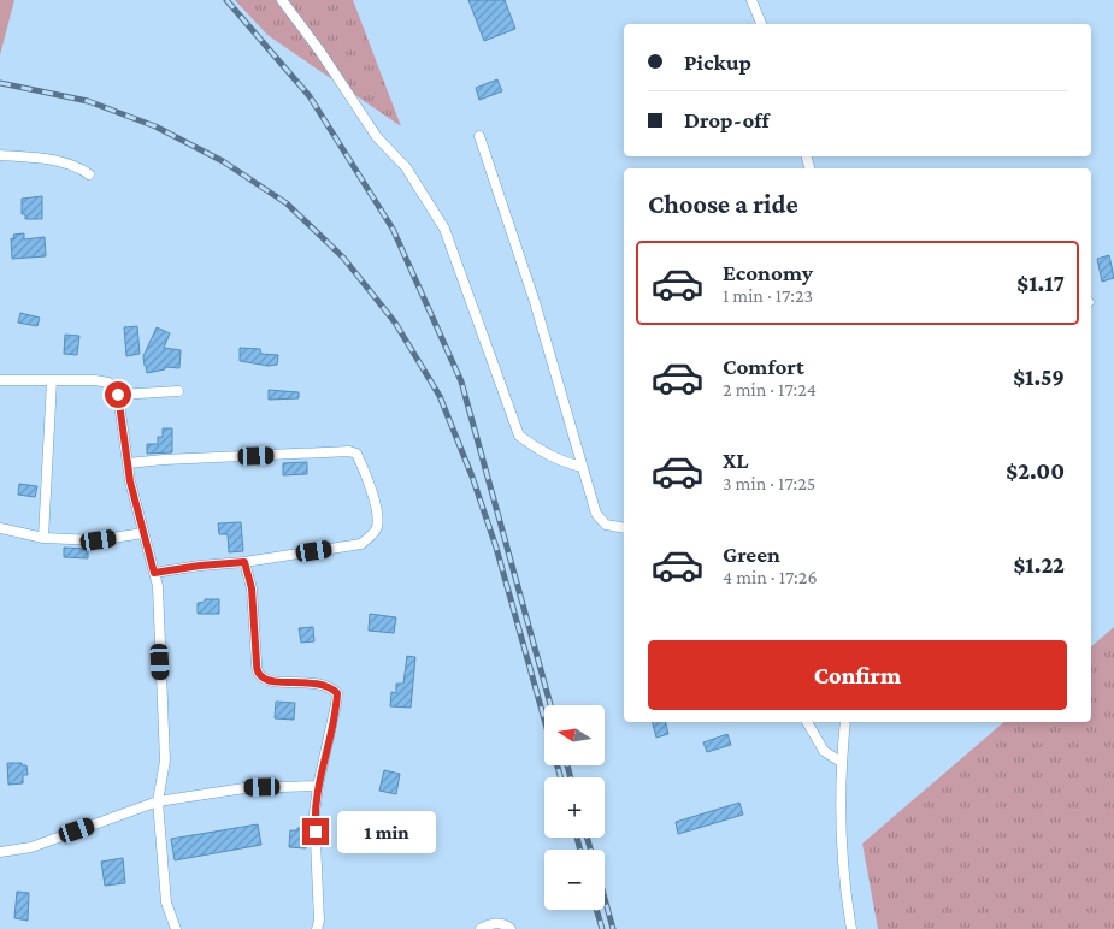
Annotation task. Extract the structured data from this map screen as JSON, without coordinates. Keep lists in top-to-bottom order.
{
  "north": "left",
  "page": {
    "banner": ["Pickup", "Drop-off"],
    "heading": "Choose a ride",
    "list": [
      {
        "name": "Economy",
        "note": "1 min · 17:23",
        "value": "$1.17"
      },
      {
        "name": "Comfort",
        "note": "2 min · 17:24",
        "value": "$1.59"
      },
      {
        "name": "XL",
        "note": "3 min · 17:25",
        "value": "$2.00"
      },
      {
        "name": "Green",
        "note": "4 min · 17:26",
        "value": "$1.22"
      }
    ],
    "buttons": "Confirm",
    "map_buttons": ["+", "−"],
    "bubble": "1 min"
  }
}
